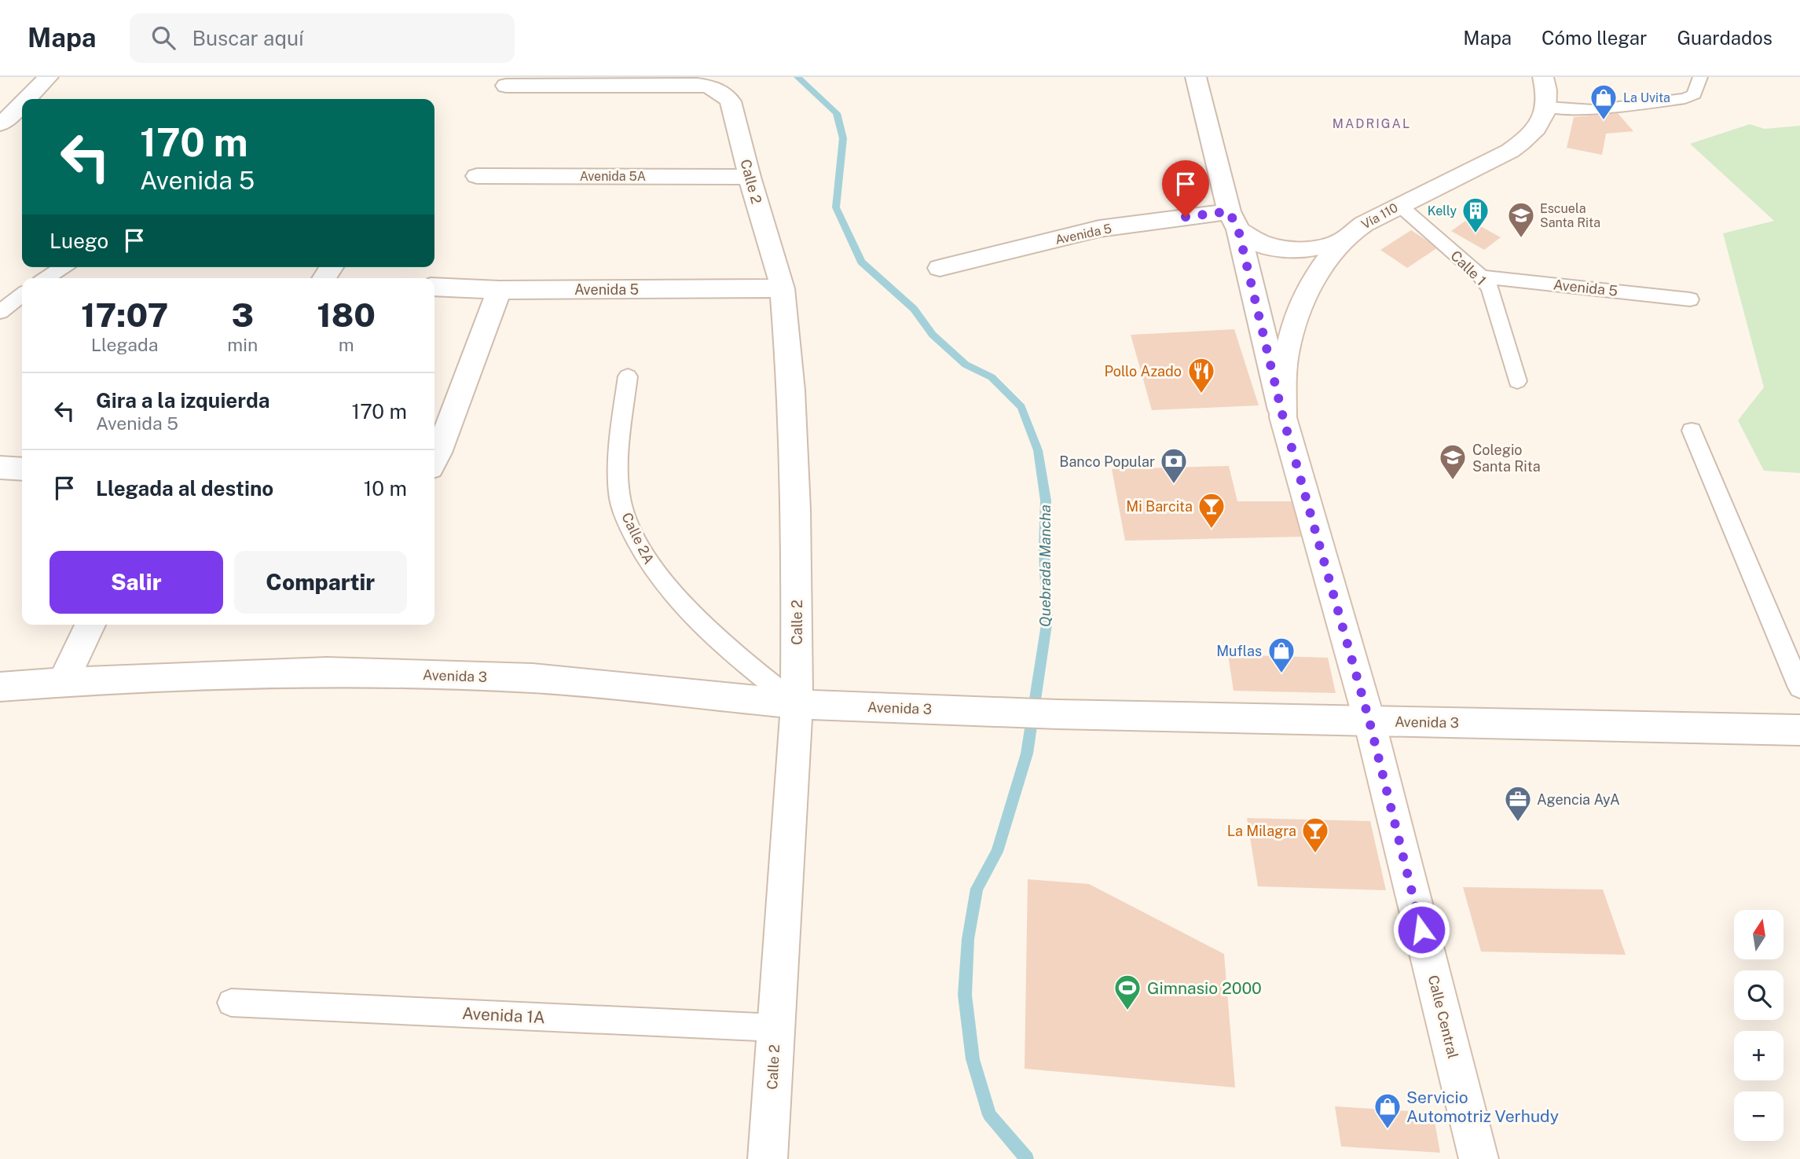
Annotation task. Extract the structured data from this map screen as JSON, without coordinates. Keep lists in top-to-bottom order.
{
  "streets": {
    "street": [
      "Avenida 5A",
      "Calle 2",
      "Vía 110",
      "Avenida 5",
      "Avenida 3",
      "Calle Central"
    ],
    "lane": ["Calle 1", "Calle 2A", "Avenida 1A"]
  },
  "crossings": [
    ["Avenida 5A", "Calle 2"],
    ["Calle 2", "Avenida 5"],
    ["Calle 2", "Calle 2A"],
    ["Calle 2", "Avenida 3"],
    ["Calle 2", "Avenida 1A"],
    ["Vía 110", "Calle 1"],
    ["Vía 110", "Calle Central"],
    ["Avenida 5", "Calle 1"],
    ["Avenida 5", "Calle Central"],
    ["Calle 2A", "Avenida 3"],
    ["Avenida 3", "Calle Central"]
  ],
  "districts": ["MADRIGAL"],
  "water": ["Quebrada Mancha"],
  "places": {
    "shop": ["La Uvita", "Muflas", "Servicio Automotriz Verhudy"],
    "building": ["Kelly"],
    "school or university": ["Escuela Santa Rita", "Colegio Santa Rita"],
    "restaurant": ["Pollo Azado"],
    "bank": ["Banco Popular"],
    "bar": ["Mi Barcita", "La Milagra"],
    "office": ["Agencia AyA"],
    "sports": ["Gimnasio 2000"]
  },
  "north": "top",
  "page": {
    "header": "Mapa",
    "search": "Buscar aquí",
    "nav": ["Mapa", "Cómo llegar", "Guardados"],
    "turn": ["170 m", "Avenida 5"],
    "then": "Luego",
    "eta": [
      "17:07",
      "Llegada",
      "3",
      "min",
      "180",
      "m"
    ],
    "list": [
      {
        "name": "Gira a la izquierda",
        "note": "Avenida 5",
        "value": "170 m"
      },
      {
        "name": "Llegada al destino",
        "value": "10 m"
      }
    ],
    "buttons": ["Salir", "Compartir"],
    "map_buttons": ["+", "−"]
  }
}
